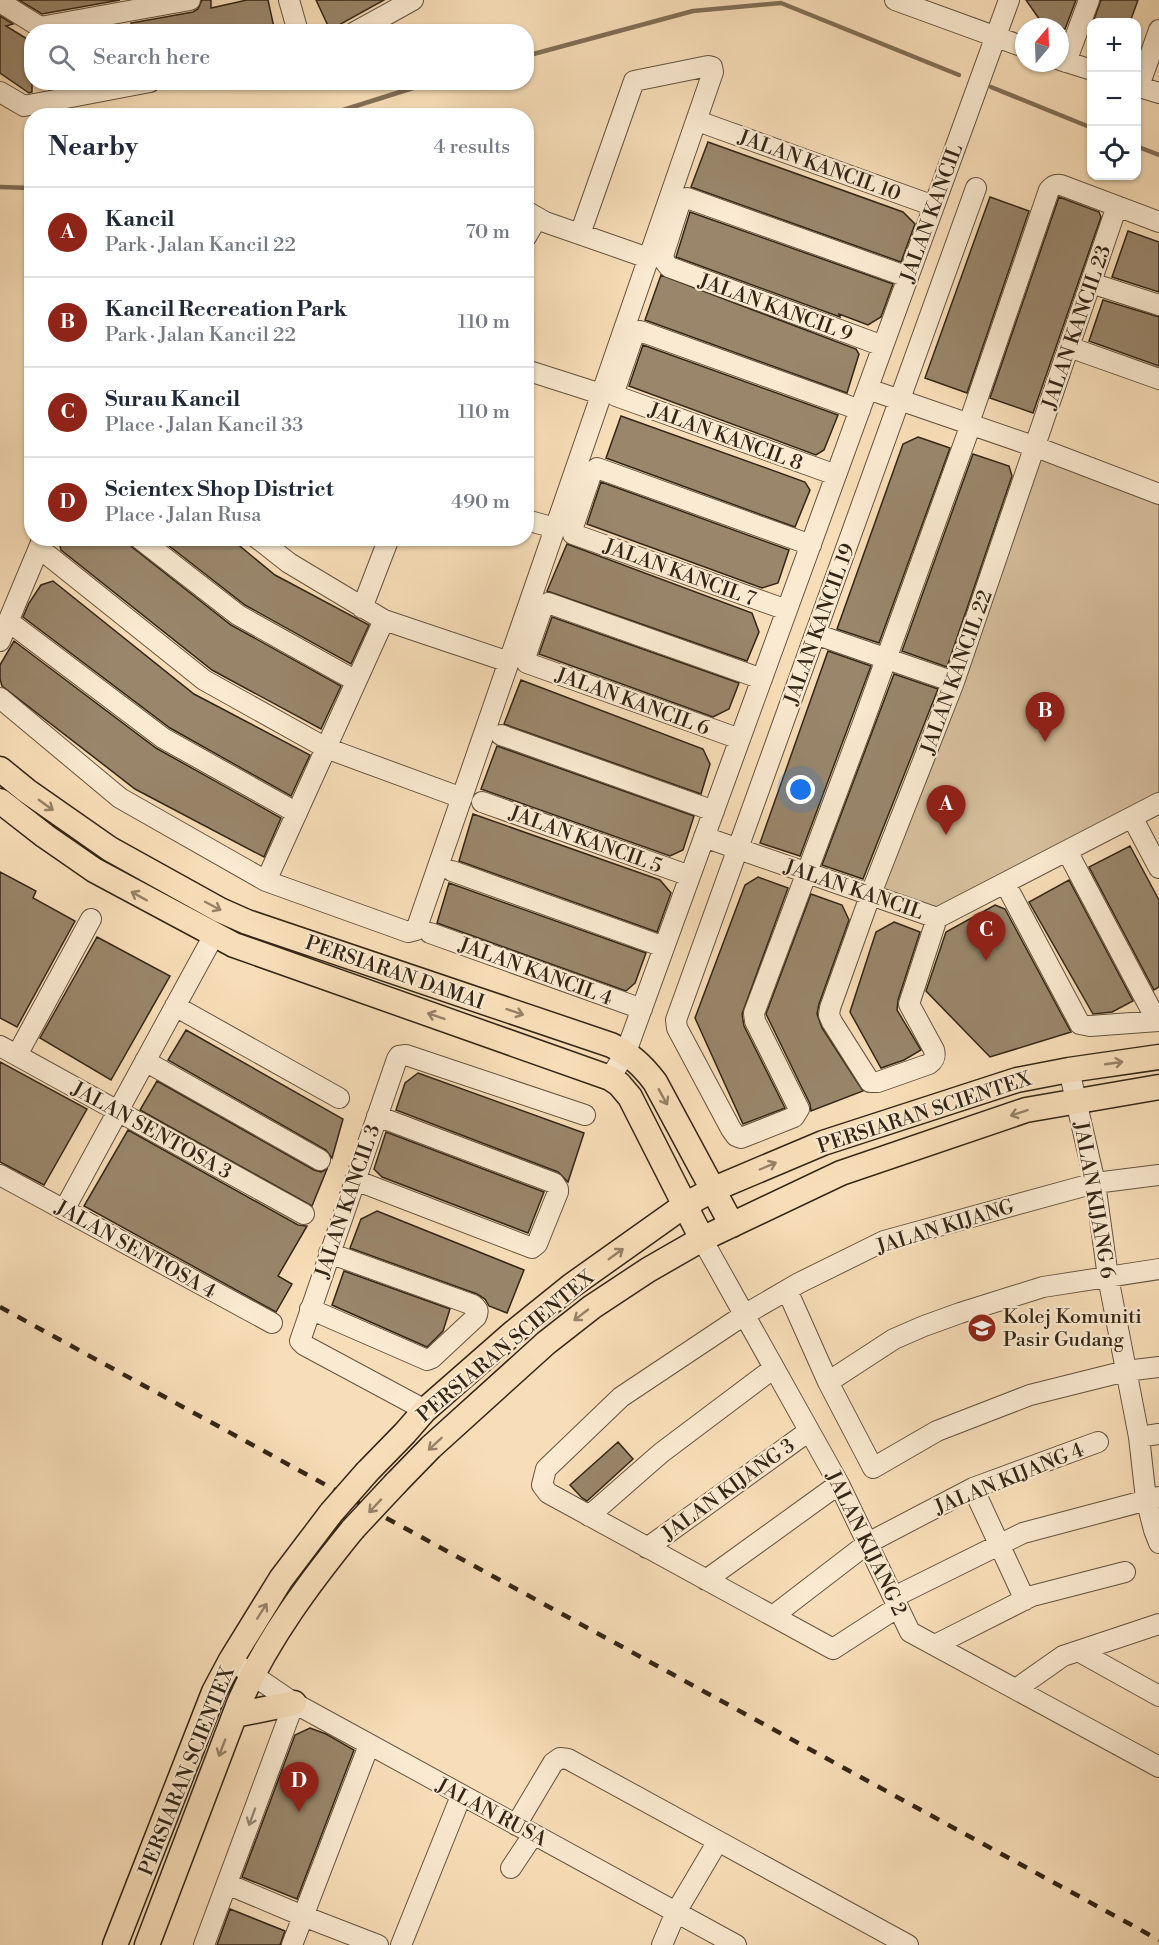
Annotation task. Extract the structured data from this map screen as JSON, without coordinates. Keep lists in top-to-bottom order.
{
  "streets": {
    "main road": ["PERSIARAN DAMAI", "PERSIARAN SCIENTEX"],
    "street": [
      "JALAN KANCIL 10",
      "JALAN KANCIL",
      "JALAN KANCIL 9",
      "JALAN KANCIL 23",
      "JALAN KANCIL 8",
      "JALAN KANCIL 7",
      "JALAN KANCIL 19",
      "JALAN KANCIL 22",
      "JALAN KANCIL 6",
      "JALAN KANCIL 5",
      "JALAN KANCIL 4",
      "JALAN SENTOSA 3",
      "JALAN KIJANG 6",
      "JALAN KANCIL 3",
      "JALAN KIJANG",
      "JALAN SENTOSA 4",
      "JALAN KIJANG 4",
      "JALAN KIJANG 3",
      "JALAN KIJANG 2",
      "JALAN RUSA"
    ]
  },
  "crossings": [
    ["JALAN KANCIL 10", "JALAN KANCIL"],
    ["JALAN KANCIL", "JALAN KANCIL 9"],
    ["JALAN KANCIL", "JALAN KANCIL 8"],
    ["JALAN KANCIL", "JALAN KANCIL 7"],
    ["JALAN KANCIL", "JALAN KANCIL 19"],
    ["JALAN KANCIL", "JALAN KANCIL 22"],
    ["JALAN KANCIL", "JALAN KANCIL 6"],
    ["JALAN KANCIL", "JALAN KANCIL 5"],
    ["JALAN KANCIL", "JALAN KANCIL 4"],
    ["JALAN KANCIL", "PERSIARAN DAMAI"],
    ["JALAN KANCIL 23", "JALAN KANCIL 22"],
    ["PERSIARAN DAMAI", "PERSIARAN SCIENTEX"],
    ["PERSIARAN DAMAI", "JALAN KIJANG 2"],
    ["PERSIARAN SCIENTEX", "JALAN KIJANG 6"],
    ["PERSIARAN SCIENTEX", "JALAN KANCIL 3"],
    ["PERSIARAN SCIENTEX", "JALAN KIJANG 2"],
    ["PERSIARAN SCIENTEX", "JALAN RUSA"],
    ["JALAN KIJANG 6", "JALAN KIJANG"],
    ["JALAN KIJANG", "JALAN KIJANG 2"],
    ["JALAN KIJANG 4", "JALAN KIJANG 2"],
    ["JALAN KIJANG 3", "JALAN KIJANG 2"]
  ],
  "places": {
    "school or university": ["Kolej Komuniti Pasir Gudang"]
  },
  "north": "top",
  "page": {
    "map_buttons": ["+", "−"],
    "search": "Search here",
    "heading": ["Nearby", "4 results"],
    "list": [
      {
        "mark": "A",
        "name": "Kancil",
        "note": "Park · Jalan Kancil 22",
        "value": "70 m"
      },
      {
        "mark": "B",
        "name": "Kancil Recreation Park",
        "note": "Park · Jalan Kancil 22",
        "value": "110 m"
      },
      {
        "mark": "C",
        "name": "Surau Kancil",
        "note": "Place · Jalan Kancil 33",
        "value": "110 m"
      },
      {
        "mark": "D",
        "name": "Scientex Shop District",
        "note": "Place · Jalan Rusa",
        "value": "490 m"
      }
    ],
    "pins": [
      "B",
      "A",
      "C",
      "D"
    ]
  }
}
